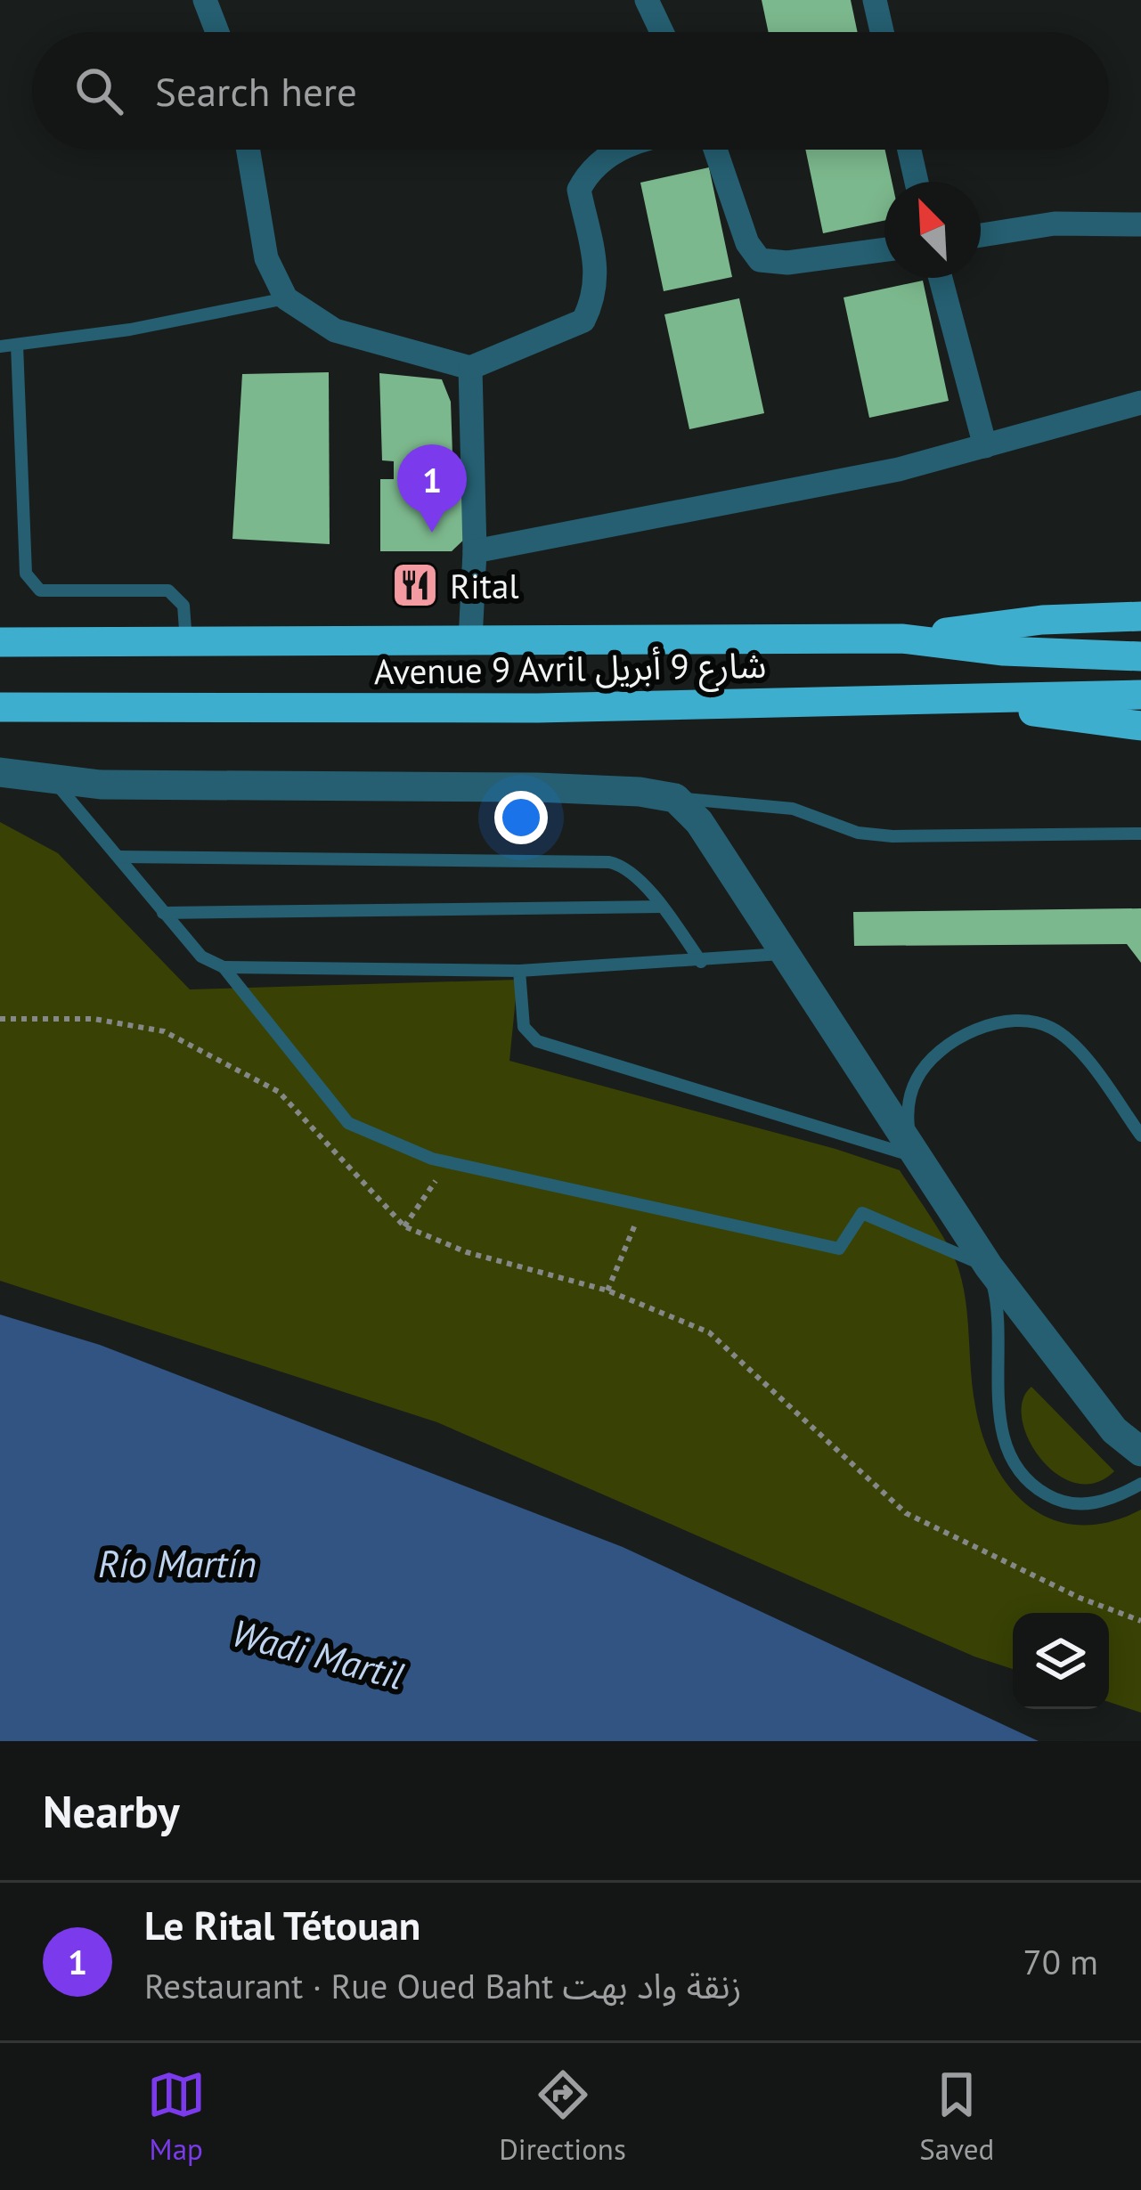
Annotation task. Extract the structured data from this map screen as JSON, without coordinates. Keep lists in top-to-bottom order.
{
  "streets": {
    "highway": ["Avenue 9 Avril شارع 9 أبريل"]
  },
  "water": ["Río Martín", "Wadi Martil"],
  "places": {
    "restaurant": ["Rital"]
  },
  "north": "top left",
  "page": {
    "search": "Search here",
    "pins": "1",
    "heading": "Nearby",
    "list": [
      {
        "mark": "1",
        "name": "Le Rital Tétouan",
        "note": "Restaurant · Rue Oued Baht زنقة واد بهت",
        "value": "70 m"
      }
    ],
    "nav": ["Map", "Directions", "Saved"]
  }
}
